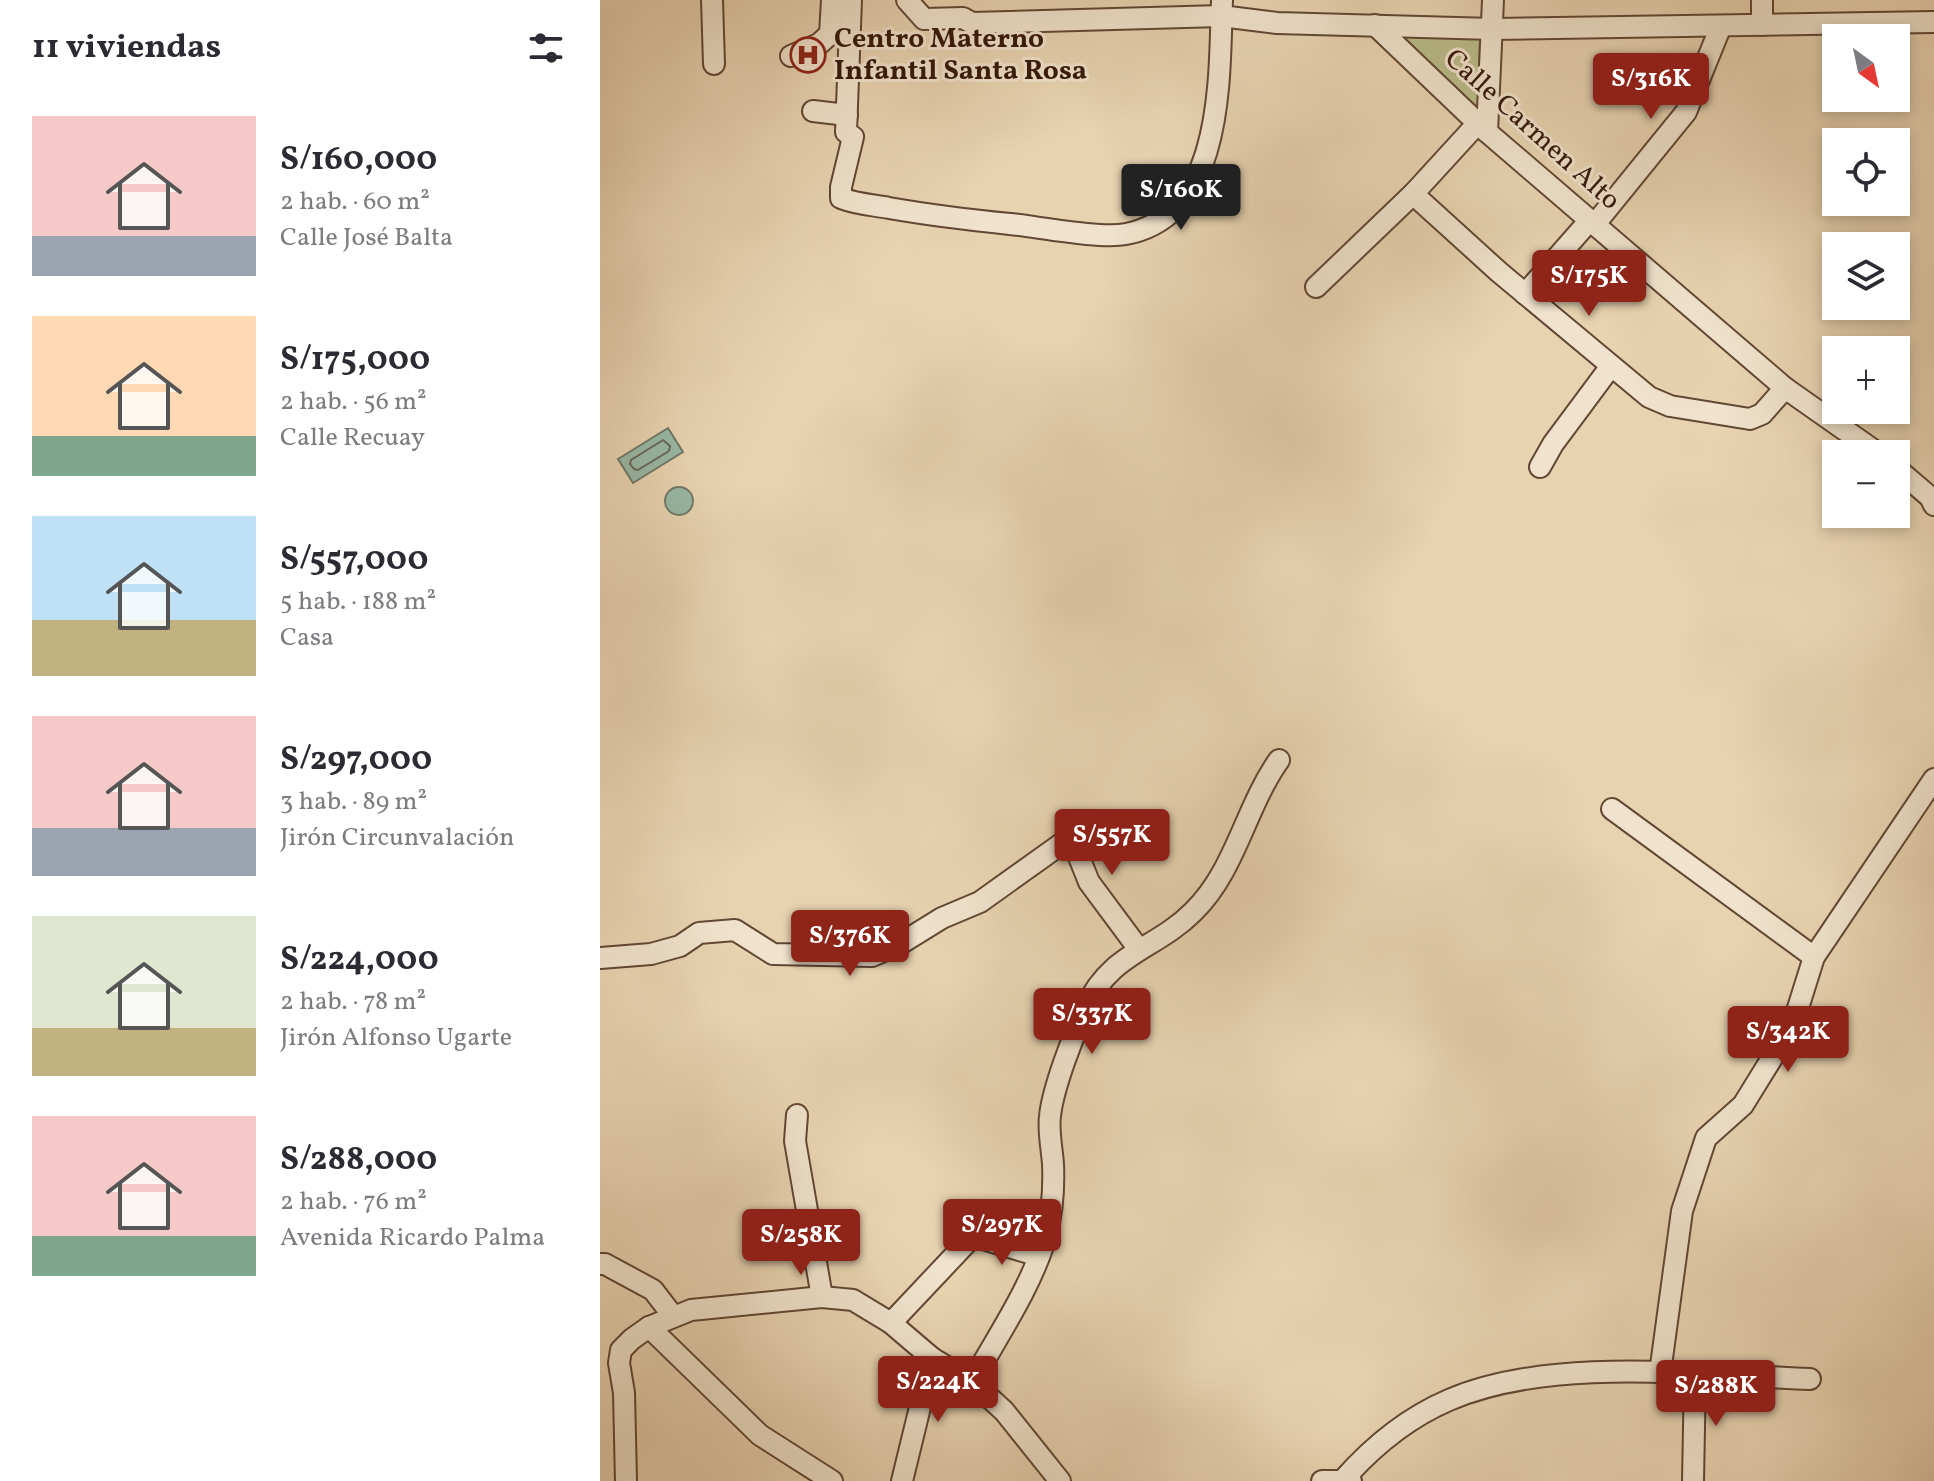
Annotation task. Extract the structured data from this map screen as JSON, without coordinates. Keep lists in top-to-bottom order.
{
  "streets": {
    "street": ["Calle Carmen Alto"]
  },
  "places": {
    "hospital": ["Centro Materno Infantil Santa Rosa"]
  },
  "north": "bottom right",
  "page": {
    "heading": "11 viviendas",
    "map_buttons": ["+", "−"],
    "price": [
      "S/316K",
      "S/160K",
      "S/175K",
      "S/557K",
      "S/376K",
      "S/337K",
      "S/342K",
      "S/297K",
      "S/258K",
      "S/224K",
      "S/288K"
    ],
    "list": [
      {
        "name": "S/160,000",
        "note": "2 hab. · 60 m² · Calle José Balta"
      },
      {
        "name": "S/175,000",
        "note": "2 hab. · 56 m² · Calle Recuay"
      },
      {
        "name": "S/557,000",
        "note": "5 hab. · 188 m² · Casa"
      },
      {
        "name": "S/297,000",
        "note": "3 hab. · 89 m² · Jirón Circunvalación"
      },
      {
        "name": "S/224,000",
        "note": "2 hab. · 78 m² · Jirón Alfonso Ugarte"
      },
      {
        "name": "S/288,000",
        "note": "2 hab. · 76 m² · Avenida Ricardo Palma"
      }
    ]
  }
}
